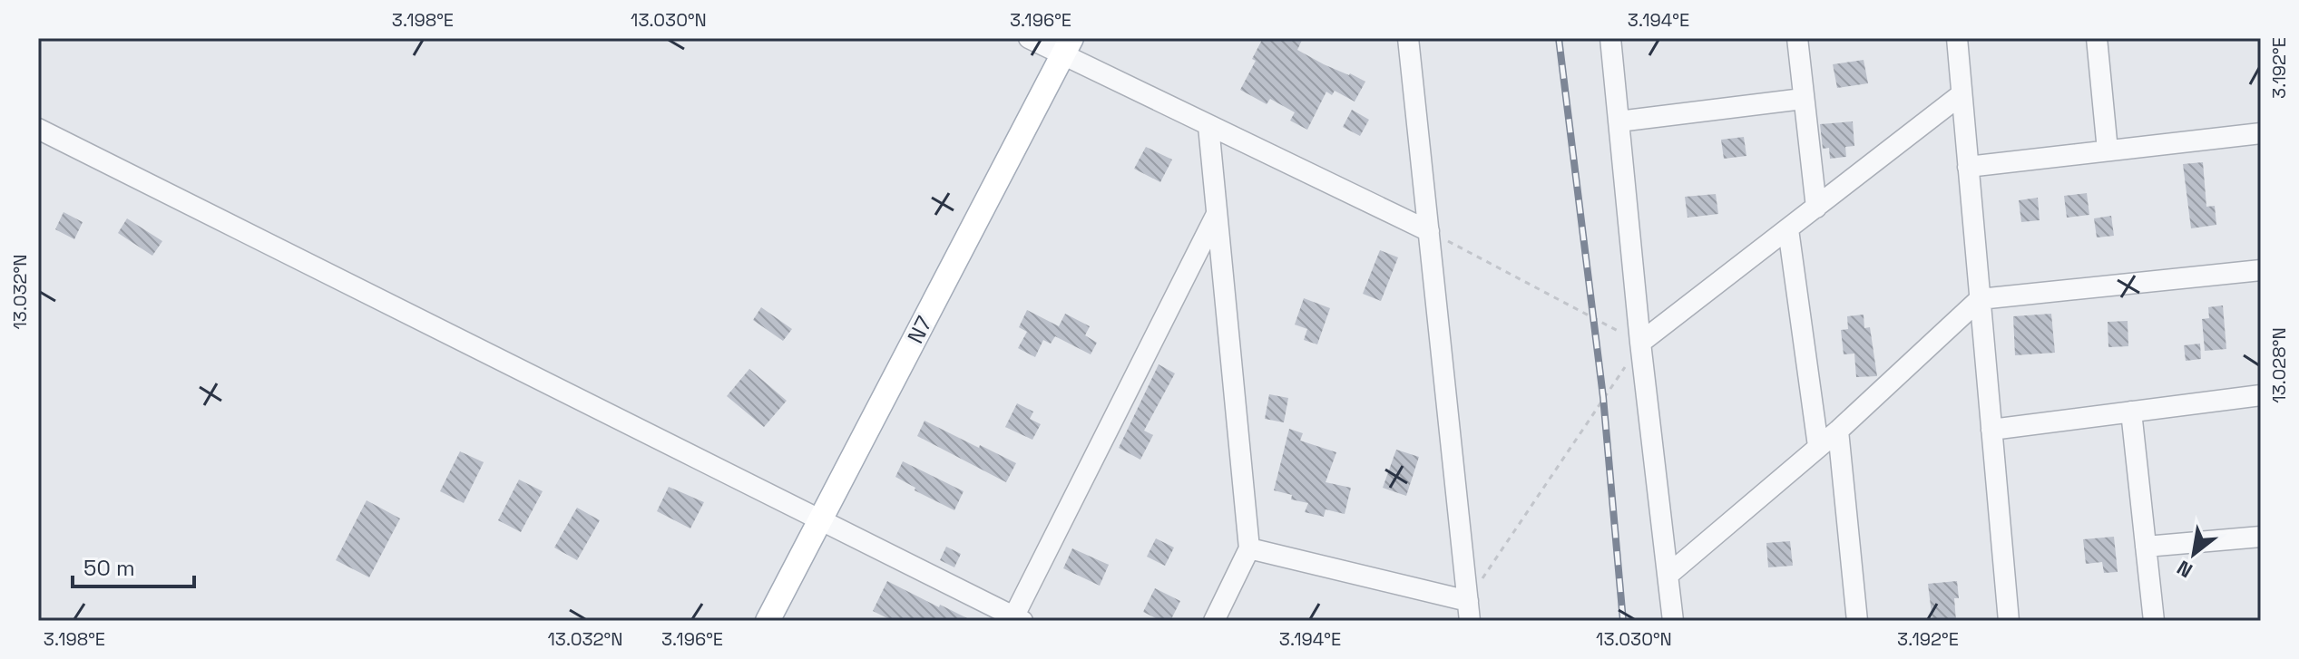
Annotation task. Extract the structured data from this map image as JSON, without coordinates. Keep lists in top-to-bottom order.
{
  "streets": {
    "main road": ["N7"]
  },
  "scale_bar": "50 m",
  "north": "bottom left",
  "coordinates": [
    "3.198°E",
    "13.030°N",
    "3.196°E",
    "3.194°E",
    "3.192°E",
    "13.032°N",
    "13.028°N"
  ]
}
